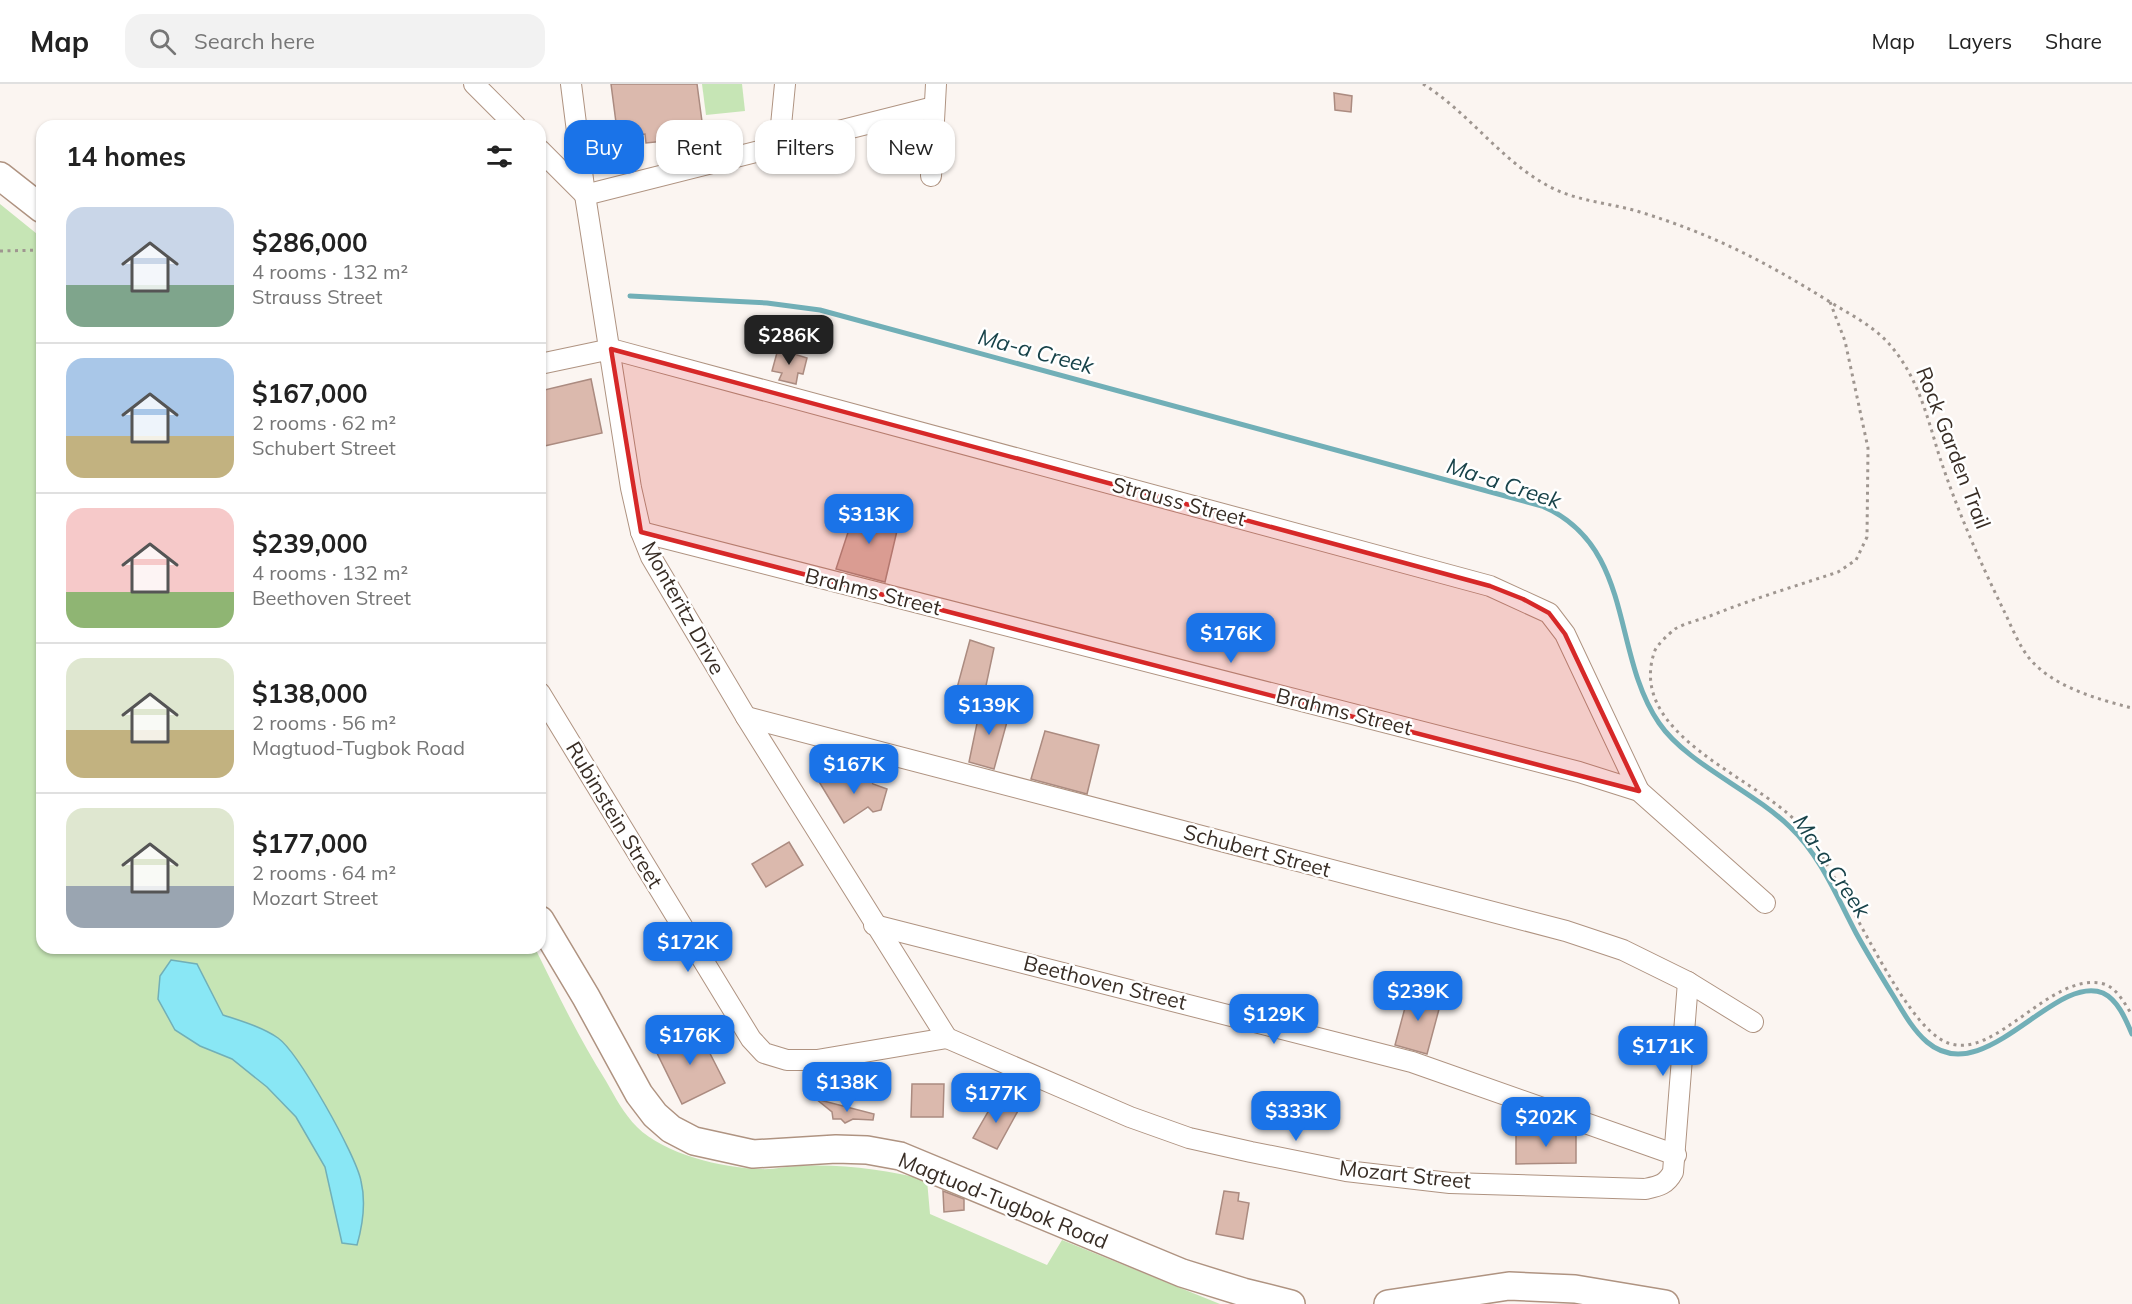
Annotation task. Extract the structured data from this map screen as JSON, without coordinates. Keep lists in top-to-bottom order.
{
  "streets": {
    "main road": ["Magtuod-Tugbok Road"],
    "street": [
      "Strauss Street",
      "Brahms Street",
      "Monteritz Drive",
      "Rubinstein Street",
      "Schubert Street",
      "Beethoven Street",
      "Mozart Street"
    ],
    "path": ["Rock Garden Trail"]
  },
  "crossings": [
    ["Strauss Street", "Brahms Street"],
    ["Strauss Street", "Monteritz Drive"],
    ["Brahms Street", "Monteritz Drive"],
    ["Monteritz Drive", "Rubinstein Street"],
    ["Monteritz Drive", "Schubert Street"],
    ["Monteritz Drive", "Beethoven Street"],
    ["Monteritz Drive", "Mozart Street"],
    ["Rubinstein Street", "Mozart Street"],
    ["Beethoven Street", "Mozart Street"]
  ],
  "water": ["Ma-a Creek"],
  "page": {
    "header": "Map",
    "search": "Search here",
    "nav": ["Map", "Layers", "Share"],
    "chip": [
      "Buy",
      "Rent",
      "Filters",
      "New"
    ],
    "heading": "14 homes",
    "list": [
      {
        "name": "$286,000",
        "note": "4 rooms · 132 m² · Strauss Street"
      },
      {
        "name": "$167,000",
        "note": "2 rooms · 62 m² · Schubert Street"
      },
      {
        "name": "$239,000",
        "note": "4 rooms · 132 m² · Beethoven Street"
      },
      {
        "name": "$138,000",
        "note": "2 rooms · 56 m² · Magtuod-Tugbok Road"
      },
      {
        "name": "$177,000",
        "note": "2 rooms · 64 m² · Mozart Street"
      }
    ],
    "price": [
      "$286K",
      "$313K",
      "$176K",
      "$139K",
      "$167K",
      "$172K",
      "$239K",
      "$129K",
      "$176K",
      "$171K",
      "$138K",
      "$177K",
      "$333K",
      "$202K"
    ]
  }
}
